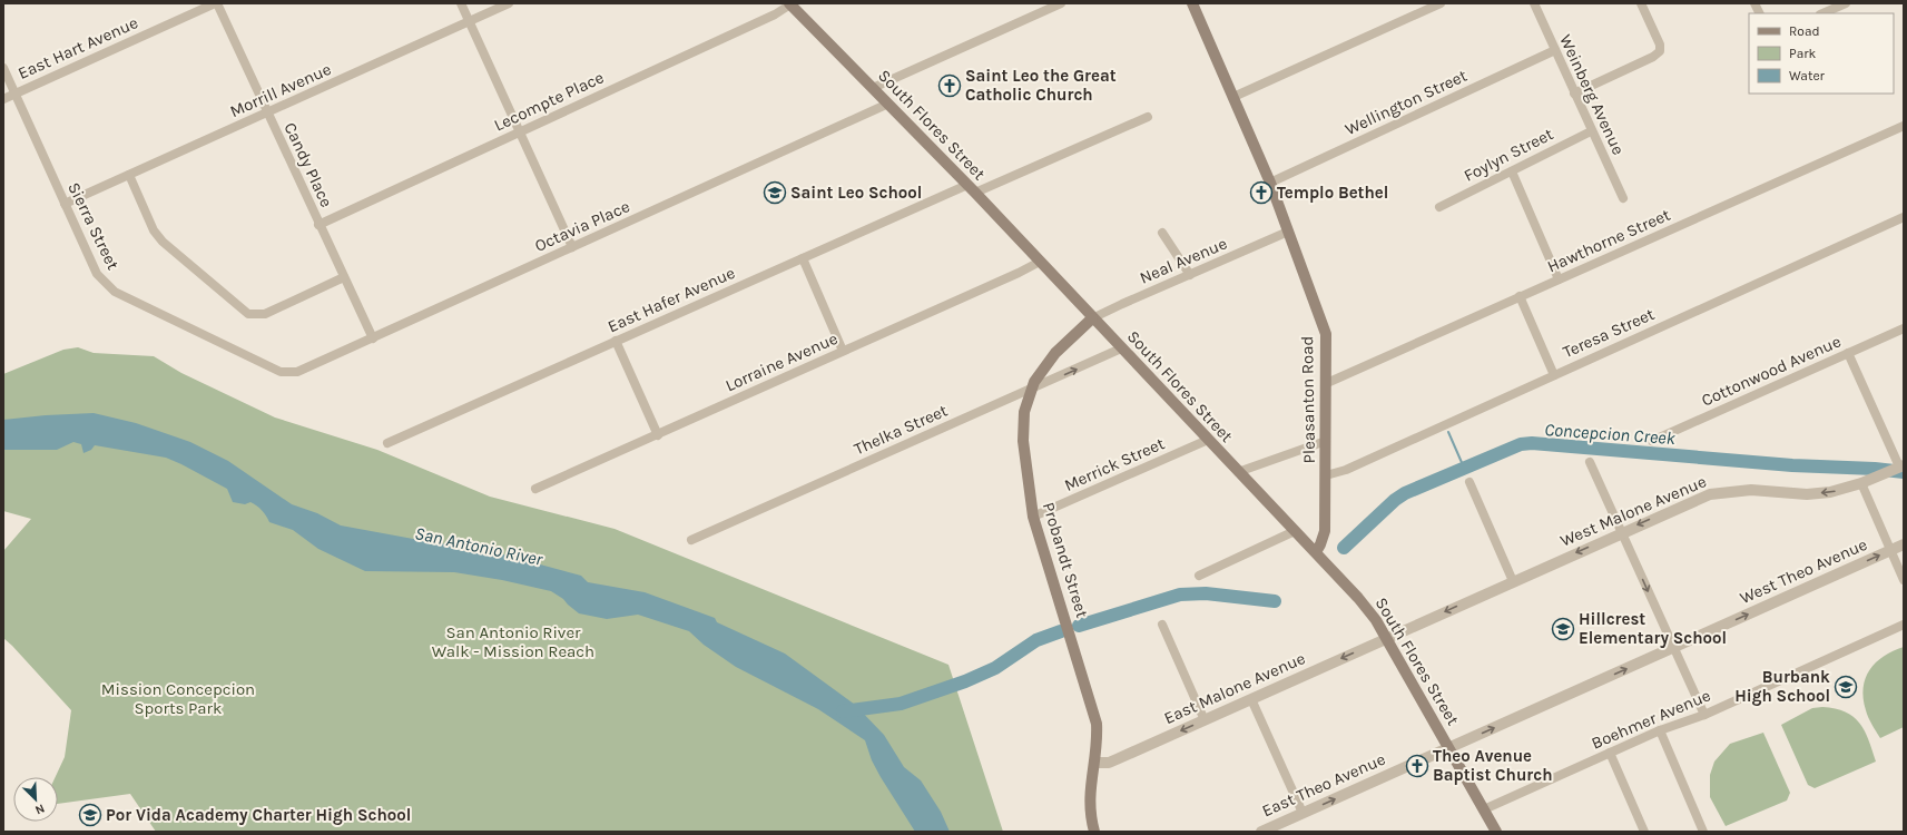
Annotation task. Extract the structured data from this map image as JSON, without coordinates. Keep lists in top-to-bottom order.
{
  "streets": {
    "main road": ["South Flores Street", "Pleasanton Road", "Probandt Street"],
    "street": [
      "East Hart Avenue",
      "Morrill Avenue",
      "Weinberg Avenue",
      "Lecompte Place",
      "Wellington Street",
      "Foylyn Street",
      "Candy Place",
      "Sierra Street",
      "Octavia Place",
      "Hawthorne Street",
      "Neal Avenue",
      "East Hafer Avenue",
      "Teresa Street",
      "Lorraine Avenue",
      "Cottonwood Avenue",
      "Thelka Street",
      "Merrick Street",
      "West Malone Avenue",
      "West Theo Avenue",
      "East Malone Avenue",
      "Boehmer Avenue",
      "East Theo Avenue"
    ]
  },
  "crossings": [
    ["East Hart Avenue", "Candy Place"],
    ["East Hart Avenue", "Sierra Street"],
    ["Morrill Avenue", "Candy Place"],
    ["Morrill Avenue", "Sierra Street"],
    ["Weinberg Avenue", "Wellington Street"],
    ["Weinberg Avenue", "Foylyn Street"],
    ["Lecompte Place", "South Flores Street"],
    ["Lecompte Place", "Candy Place"],
    ["Wellington Street", "Pleasanton Road"],
    ["South Flores Street", "Octavia Place"],
    ["South Flores Street", "Neal Avenue"],
    ["South Flores Street", "East Hafer Avenue"],
    ["South Flores Street", "Lorraine Avenue"],
    ["South Flores Street", "Pleasanton Road"],
    ["South Flores Street", "Thelka Street"],
    ["South Flores Street", "Merrick Street"],
    ["South Flores Street", "West Malone Avenue"],
    ["South Flores Street", "Probandt Street"],
    ["South Flores Street", "West Theo Avenue"],
    ["South Flores Street", "East Malone Avenue"],
    ["South Flores Street", "Boehmer Avenue"],
    ["South Flores Street", "East Theo Avenue"],
    ["Candy Place", "Octavia Place"],
    ["Sierra Street", "Octavia Place"],
    ["Hawthorne Street", "Pleasanton Road"],
    ["Neal Avenue", "Pleasanton Road"],
    ["Neal Avenue", "Probandt Street"],
    ["Teresa Street", "Pleasanton Road"],
    ["Thelka Street", "Probandt Street"],
    ["Merrick Street", "Probandt Street"],
    ["West Malone Avenue", "East Malone Avenue"],
    ["Probandt Street", "East Malone Avenue"],
    ["West Theo Avenue", "East Theo Avenue"]
  ],
  "one_way": [
    "West Malone Avenue",
    "West Theo Avenue",
    "East Malone Avenue",
    "East Theo Avenue"
  ],
  "water": ["Concepcion Creek", "San Antonio River"],
  "parks": ["San Antonio River Walk - Mission Reach", "Mission Concepcion Sports Park"],
  "places": {
    "church": ["Saint Leo the Great Catholic Church", "Templo Bethel", "Theo Avenue Baptist Church"],
    "school or university": [
      "Saint Leo School",
      "Hillcrest Elementary School",
      "Burbank High School",
      "Por Vida Academy Charter High School"
    ]
  },
  "legend": ["Road", "Park", "Water"],
  "north": "bottom right"
}
